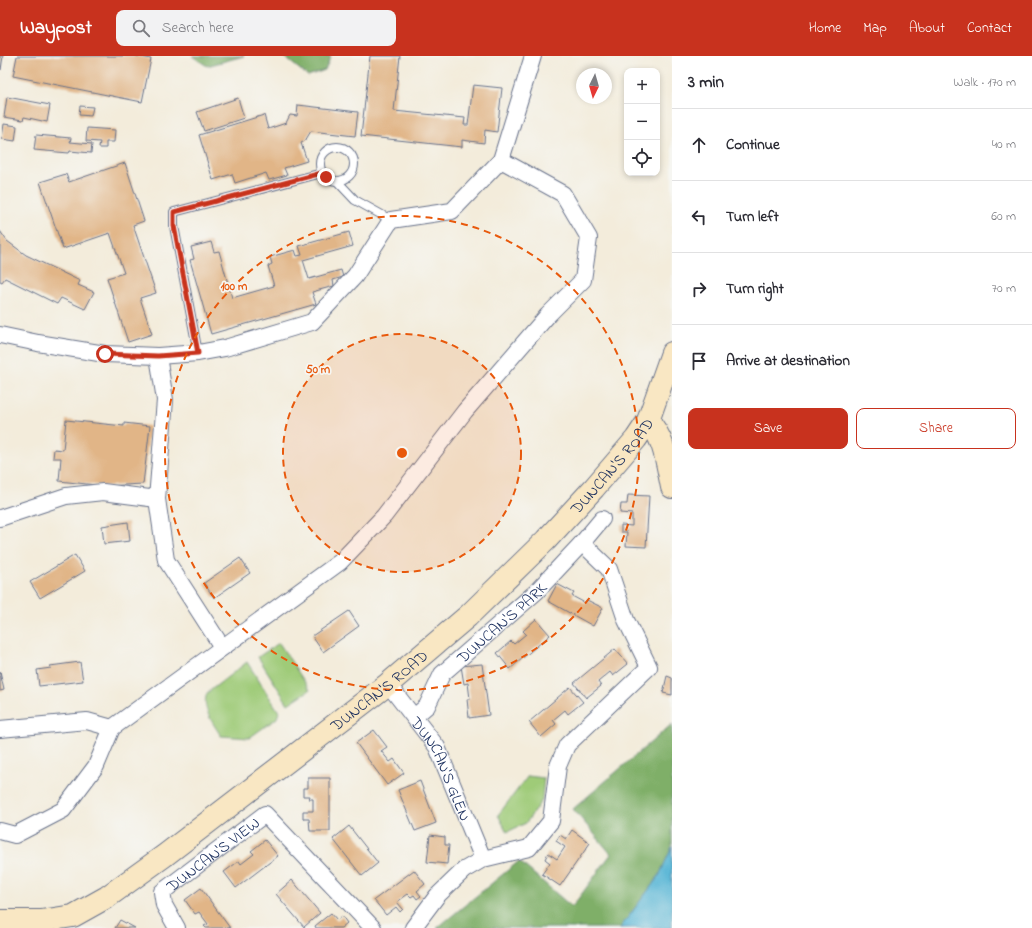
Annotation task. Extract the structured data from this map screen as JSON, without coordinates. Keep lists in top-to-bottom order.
{
  "streets": {
    "street": [
      "DUNCAN'S ROAD",
      "DUNCAN'S PARK",
      "DUNCAN'S GLEN",
      "DUNCAN'S VIEW"
    ]
  },
  "crossings": [
    ["DUNCAN'S ROAD", "DUNCAN'S GLEN"],
    ["DUNCAN'S PARK", "DUNCAN'S GLEN"]
  ],
  "north": "bottom",
  "page": {
    "header": "Waypost",
    "search": "Search here",
    "nav": [
      "Home",
      "Map",
      "About",
      "Contact"
    ],
    "heading": ["3 min", "Walk · 170 m"],
    "map_buttons": ["+", "−"],
    "list": [
      ["Continue", "40 m"],
      ["Turn left", "60 m"],
      ["Turn right", "70 m"],
      "Arrive at destination"
    ],
    "buttons": ["Save", "Share"]
  },
  "rings": ["100 m", "50 m"]
}
